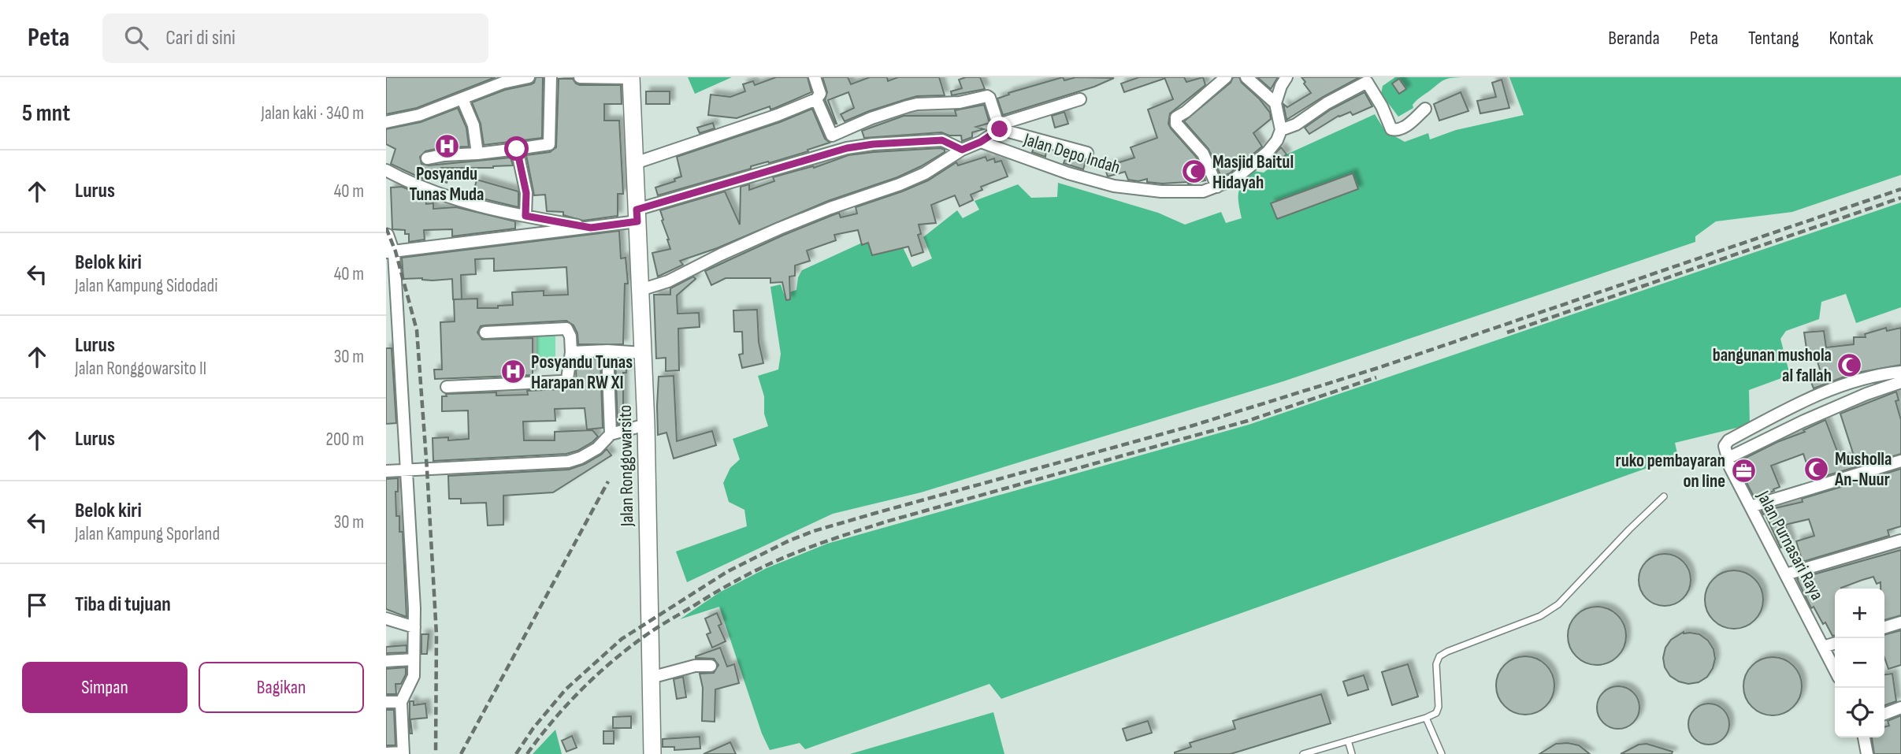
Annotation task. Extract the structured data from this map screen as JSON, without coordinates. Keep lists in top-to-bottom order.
{
  "streets": {
    "main road": ["Jalan Ronggowarsito"],
    "street": ["Jalan Depo Indah", "Jalan Purnasari Raya"]
  },
  "places": {
    "hospital": ["Posyandu Tunas Muda", "Posyandu Tunas Harapan RW XI"],
    "mosque": ["Masjid Baitul Hidayah", "bangunan mushola al fallah", "Musholla An-Nuur"],
    "office": ["ruko pembayaran on line"]
  },
  "page": {
    "header": "Peta",
    "search": "Cari di sini",
    "nav": [
      "Beranda",
      "Peta",
      "Tentang",
      "Kontak"
    ],
    "heading": ["5 mnt", "Jalan kaki · 340 m"],
    "list": [
      ["Lurus", "40 m"],
      ["Belok kiri", "Jalan Kampung Sidodadi", "40 m"],
      ["Lurus", "Jalan Ronggowarsito II", "30 m"],
      ["Lurus", "200 m"],
      ["Belok kiri", "Jalan Kampung Sporland", "30 m"],
      "Tiba di tujuan"
    ],
    "map_buttons": ["+", "−"],
    "buttons": ["Simpan", "Bagikan"]
  }
}
